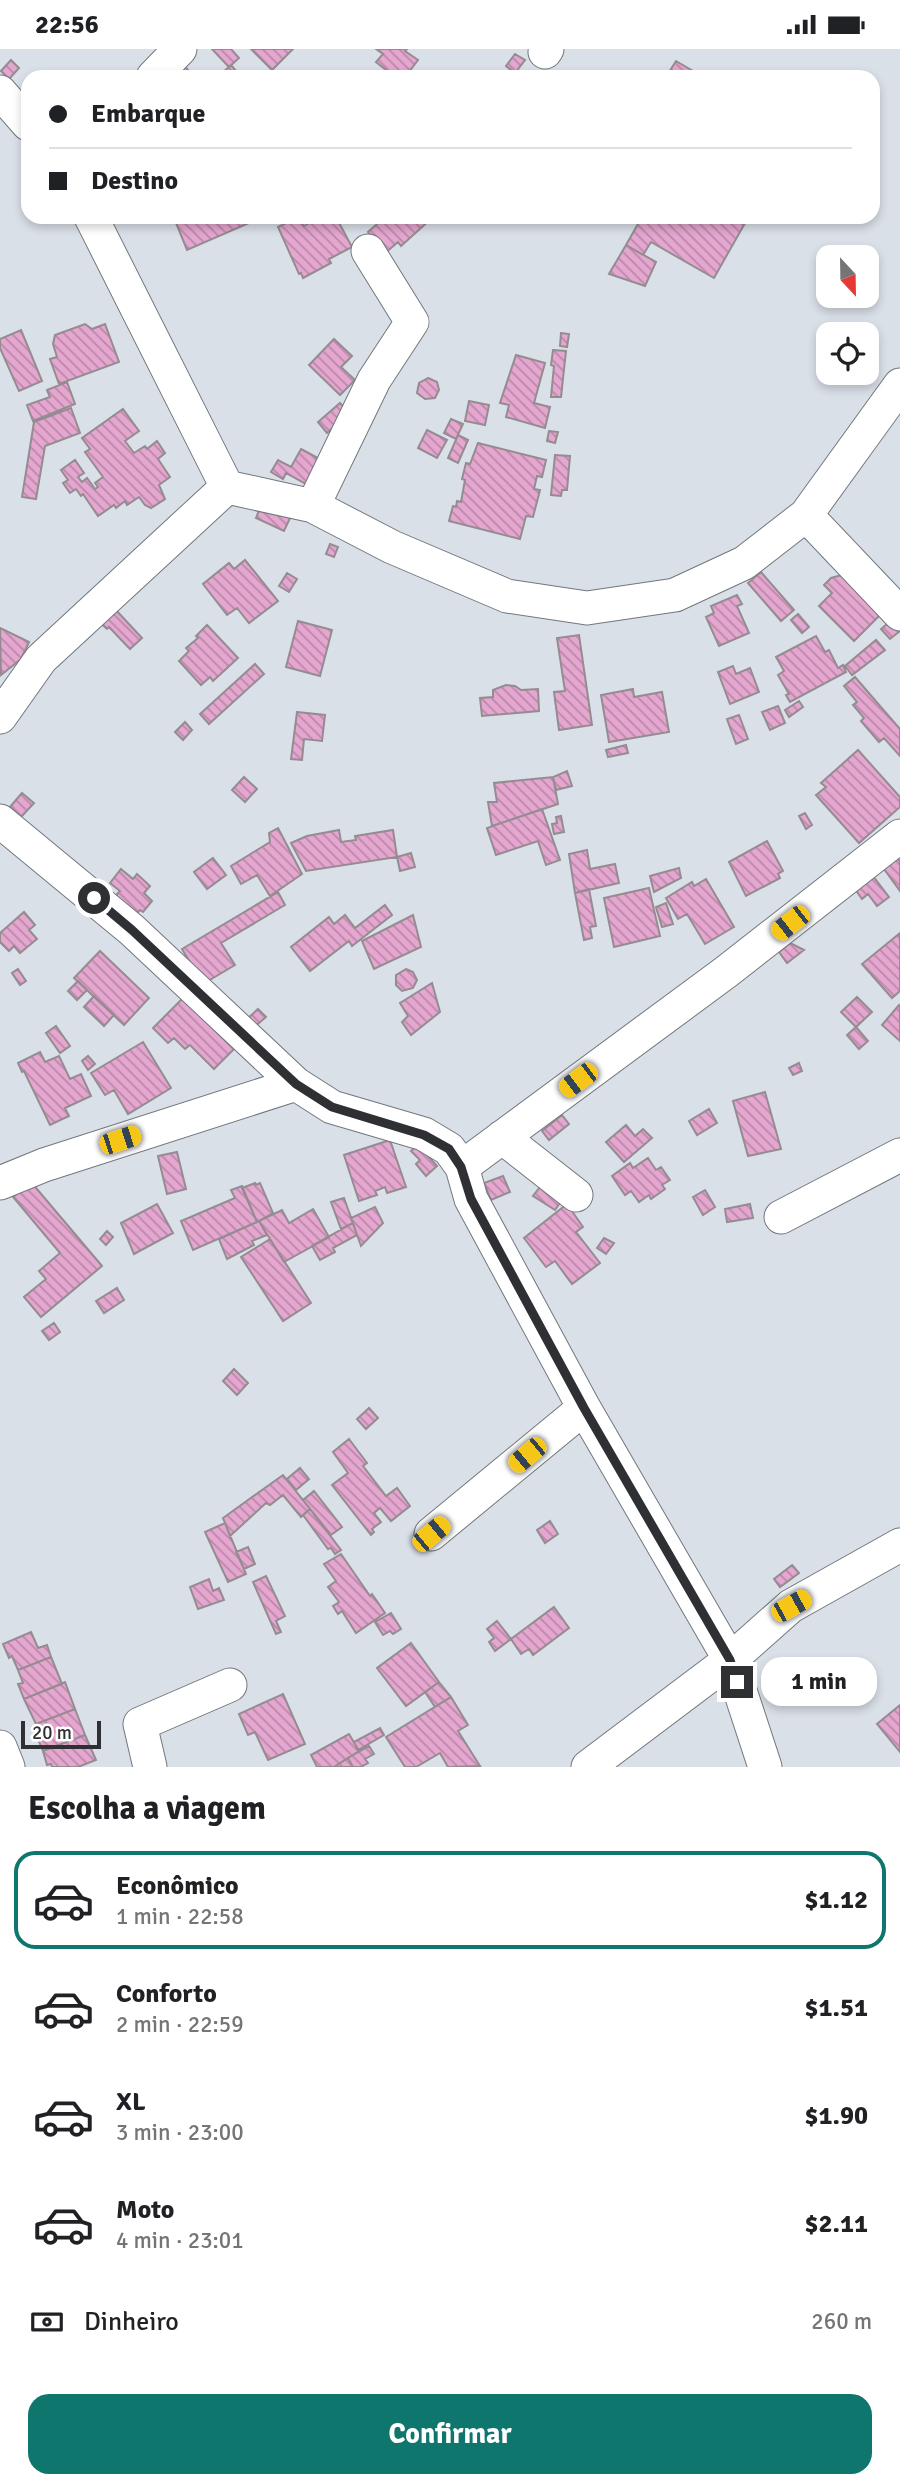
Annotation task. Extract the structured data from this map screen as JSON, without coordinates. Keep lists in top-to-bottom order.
{
  "scale_bar": "20 m",
  "north": "bottom",
  "page": {
    "status": "22:56",
    "banner": ["Embarque", "Destino"],
    "bubble": "1 min",
    "scale": "20 m",
    "heading": "Escolha a viagem",
    "list": [
      {
        "name": "Econômico",
        "note": "1 min · 22:58",
        "value": "$1.12"
      },
      {
        "name": "Conforto",
        "note": "2 min · 22:59",
        "value": "$1.51"
      },
      {
        "name": "XL",
        "note": "3 min · 23:00",
        "value": "$1.90"
      },
      {
        "name": "Moto",
        "note": "4 min · 23:01",
        "value": "$2.11"
      }
    ],
    "pay": ["Dinheiro", "260 m"],
    "buttons": "Confirmar"
  }
}
